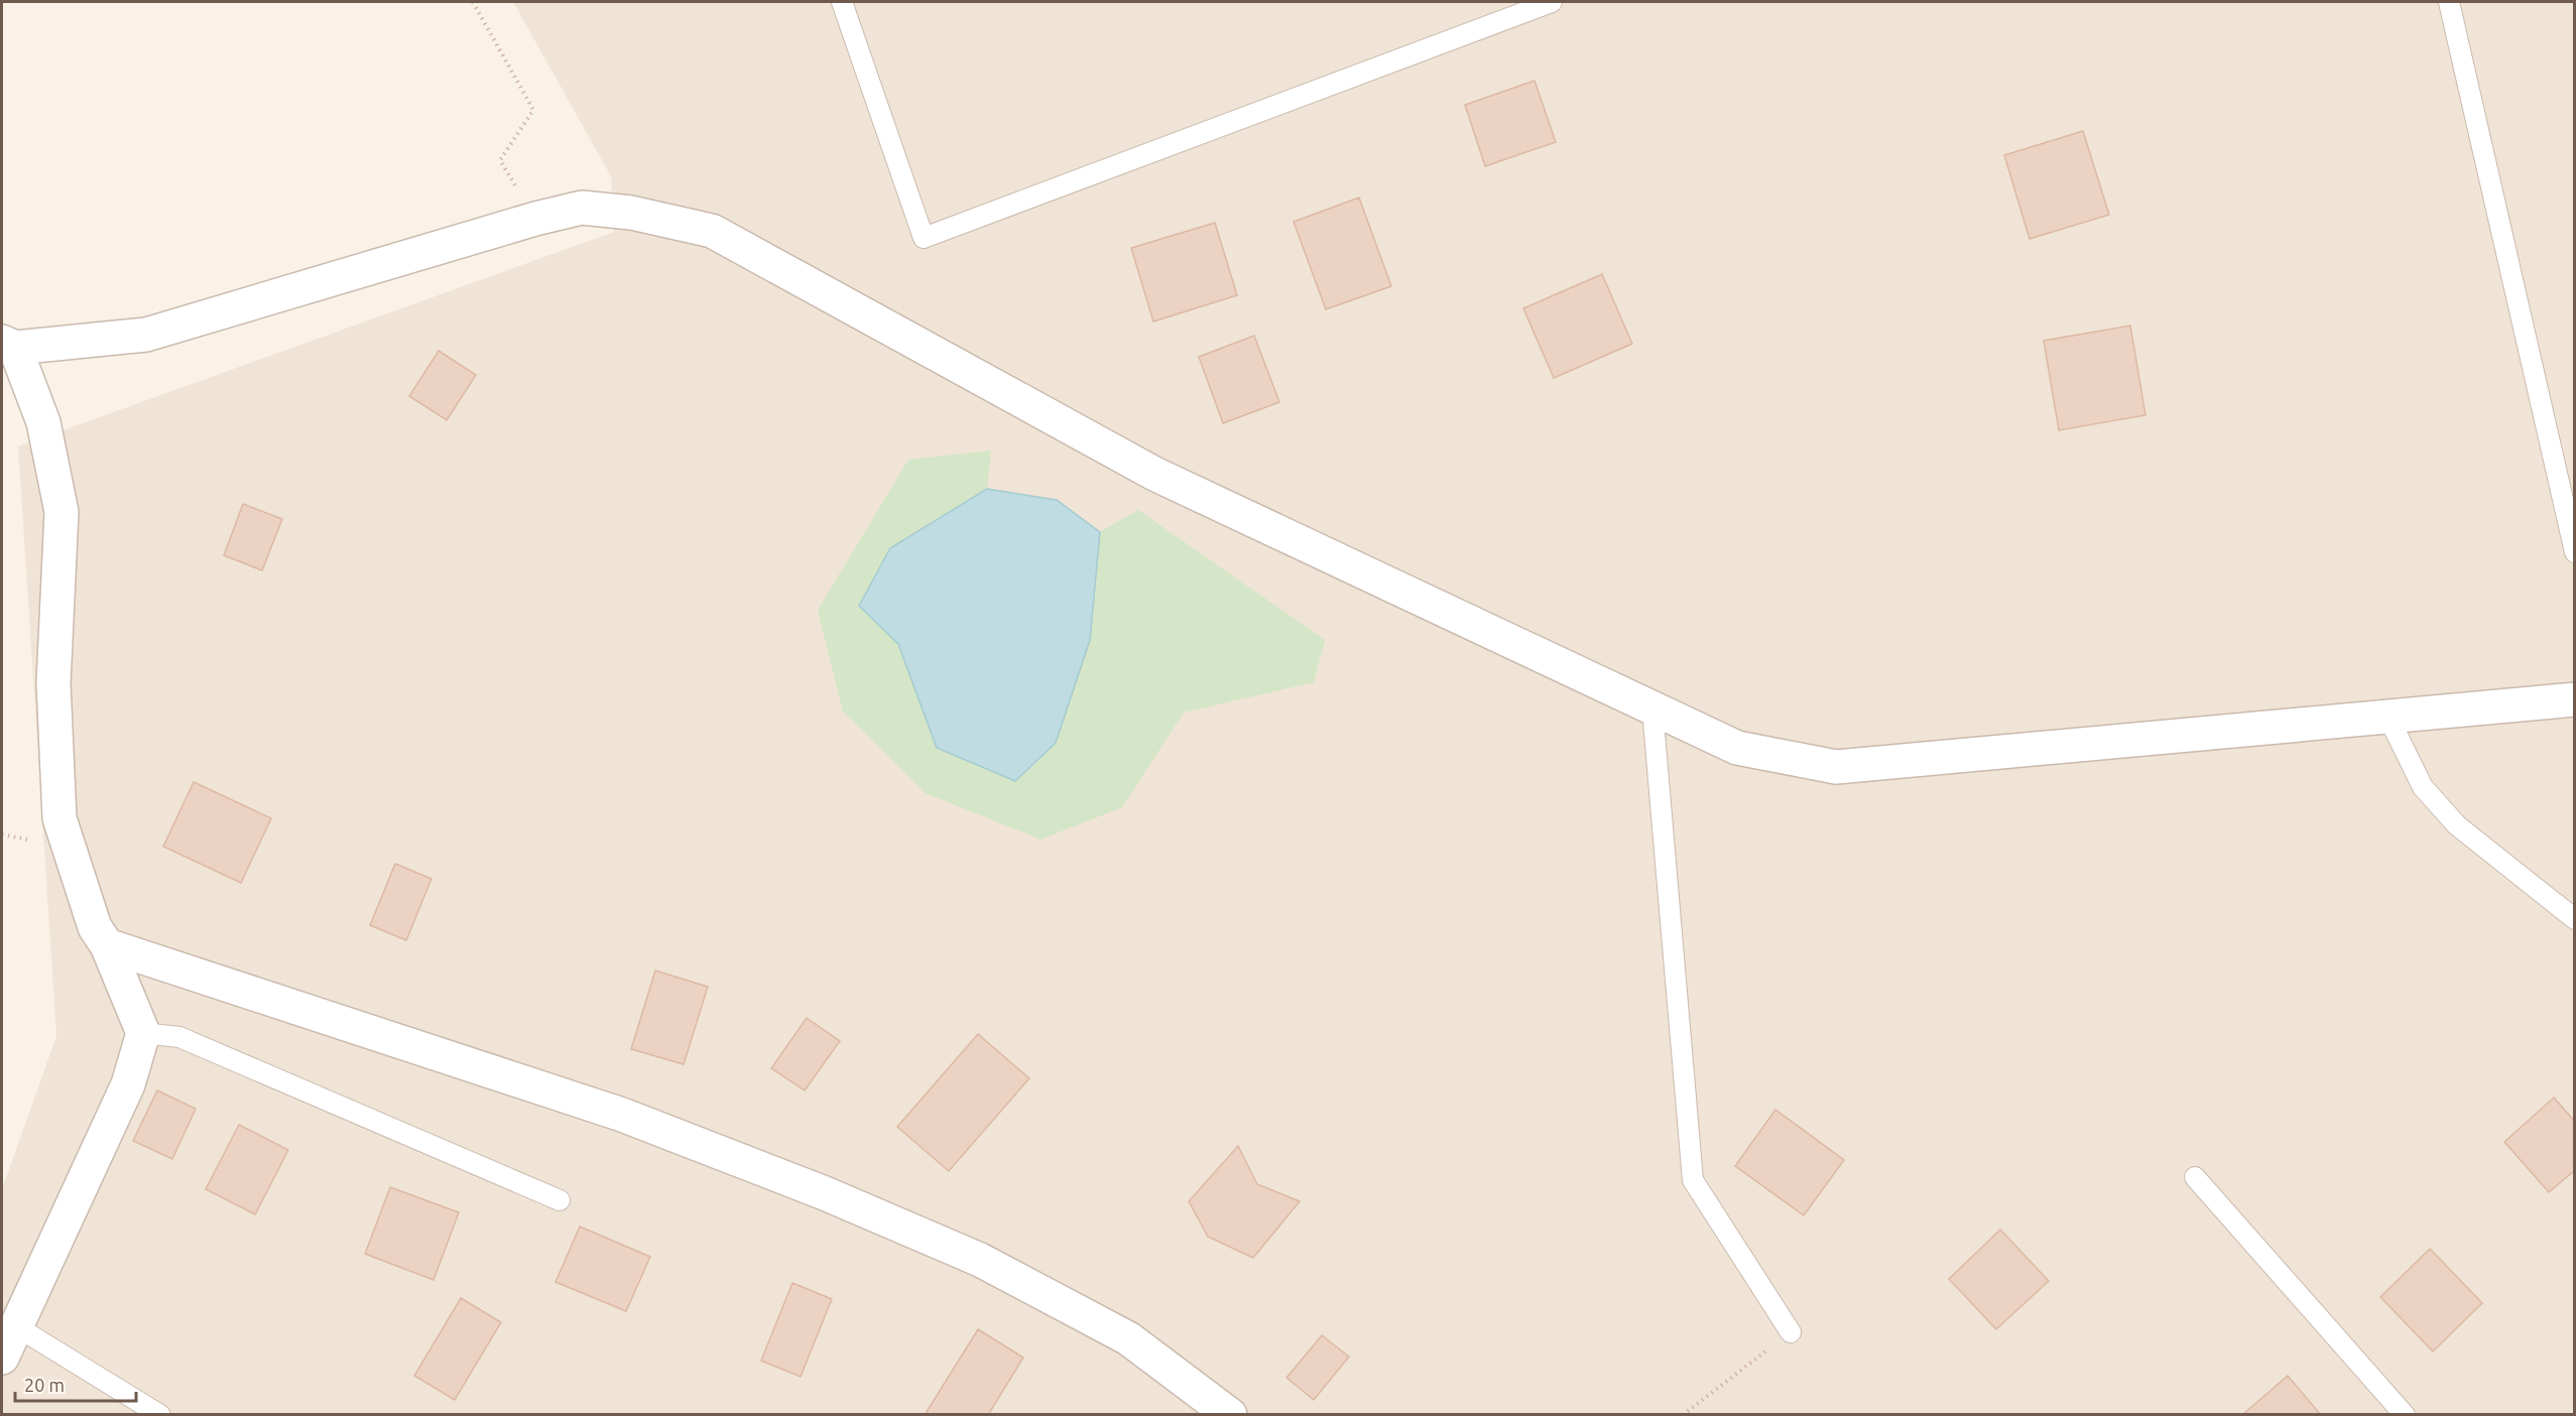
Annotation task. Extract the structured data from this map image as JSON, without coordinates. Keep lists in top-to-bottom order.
{
  "scale_bar": "20 m"
}
